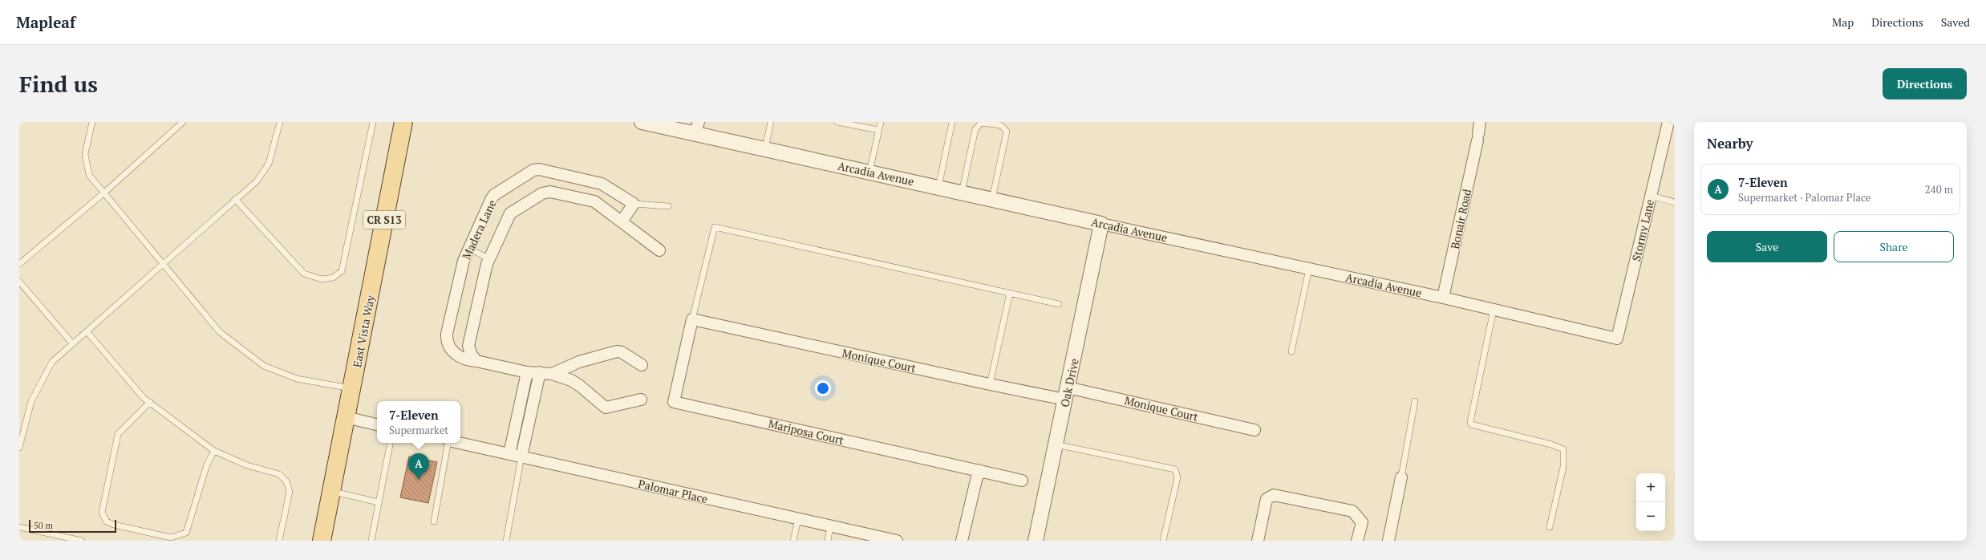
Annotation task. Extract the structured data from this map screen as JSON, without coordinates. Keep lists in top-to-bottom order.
{
  "streets": {
    "main road": ["CR S13", "East Vista Way"],
    "street": [
      "Arcadia Avenue",
      "Bonair Road",
      "Madera Lane",
      "Stormy Lane",
      "Monique Court",
      "Oak Drive",
      "Mariposa Court",
      "Palomar Place"
    ]
  },
  "crossings": [
    ["Arcadia Avenue", "Bonair Road"],
    ["Arcadia Avenue", "Stormy Lane"],
    ["Arcadia Avenue", "Oak Drive"],
    ["Monique Court", "Oak Drive"],
    ["Monique Court", "Mariposa Court"]
  ],
  "scale_bar": "50 m",
  "page": {
    "header": "Mapleaf",
    "nav": ["Map", "Directions", "Saved"],
    "buttons": [
      "Directions",
      ["Save", "Share"]
    ],
    "title": "Find us",
    "heading": "Nearby",
    "list": [
      {
        "mark": "A",
        "name": "7-Eleven",
        "note": "Supermarket · Palomar Place",
        "value": "240 m"
      }
    ],
    "popup": ["7-Eleven", "Supermarket"],
    "pins": "A",
    "map_buttons": ["+", "−"],
    "scale": "50 m"
  }
}
